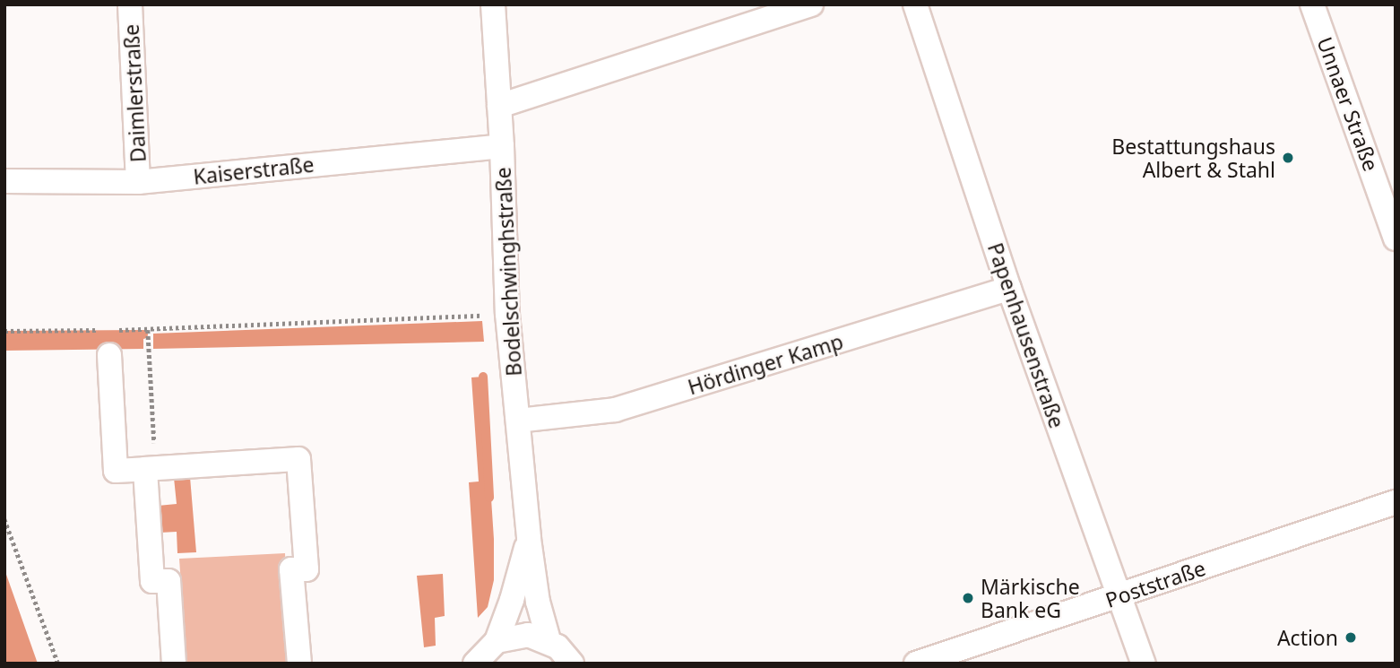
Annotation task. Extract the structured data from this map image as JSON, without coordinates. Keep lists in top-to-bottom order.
{
  "streets": {
    "street": [
      "Daimlerstraße",
      "Unnaer Straße",
      "Kaiserstraße",
      "Bodelschwinghstraße",
      "Papenhausenstraße",
      "Hördinger Kamp",
      "Poststraße"
    ]
  },
  "crossings": [
    ["Daimlerstraße", "Kaiserstraße"],
    ["Kaiserstraße", "Bodelschwinghstraße"],
    ["Bodelschwinghstraße", "Hördinger Kamp"],
    ["Papenhausenstraße", "Hördinger Kamp"],
    ["Papenhausenstraße", "Poststraße"]
  ],
  "places": ["Bestattungshaus Albert & Stahl", "Märkische Bank eG", "Action"]
}
